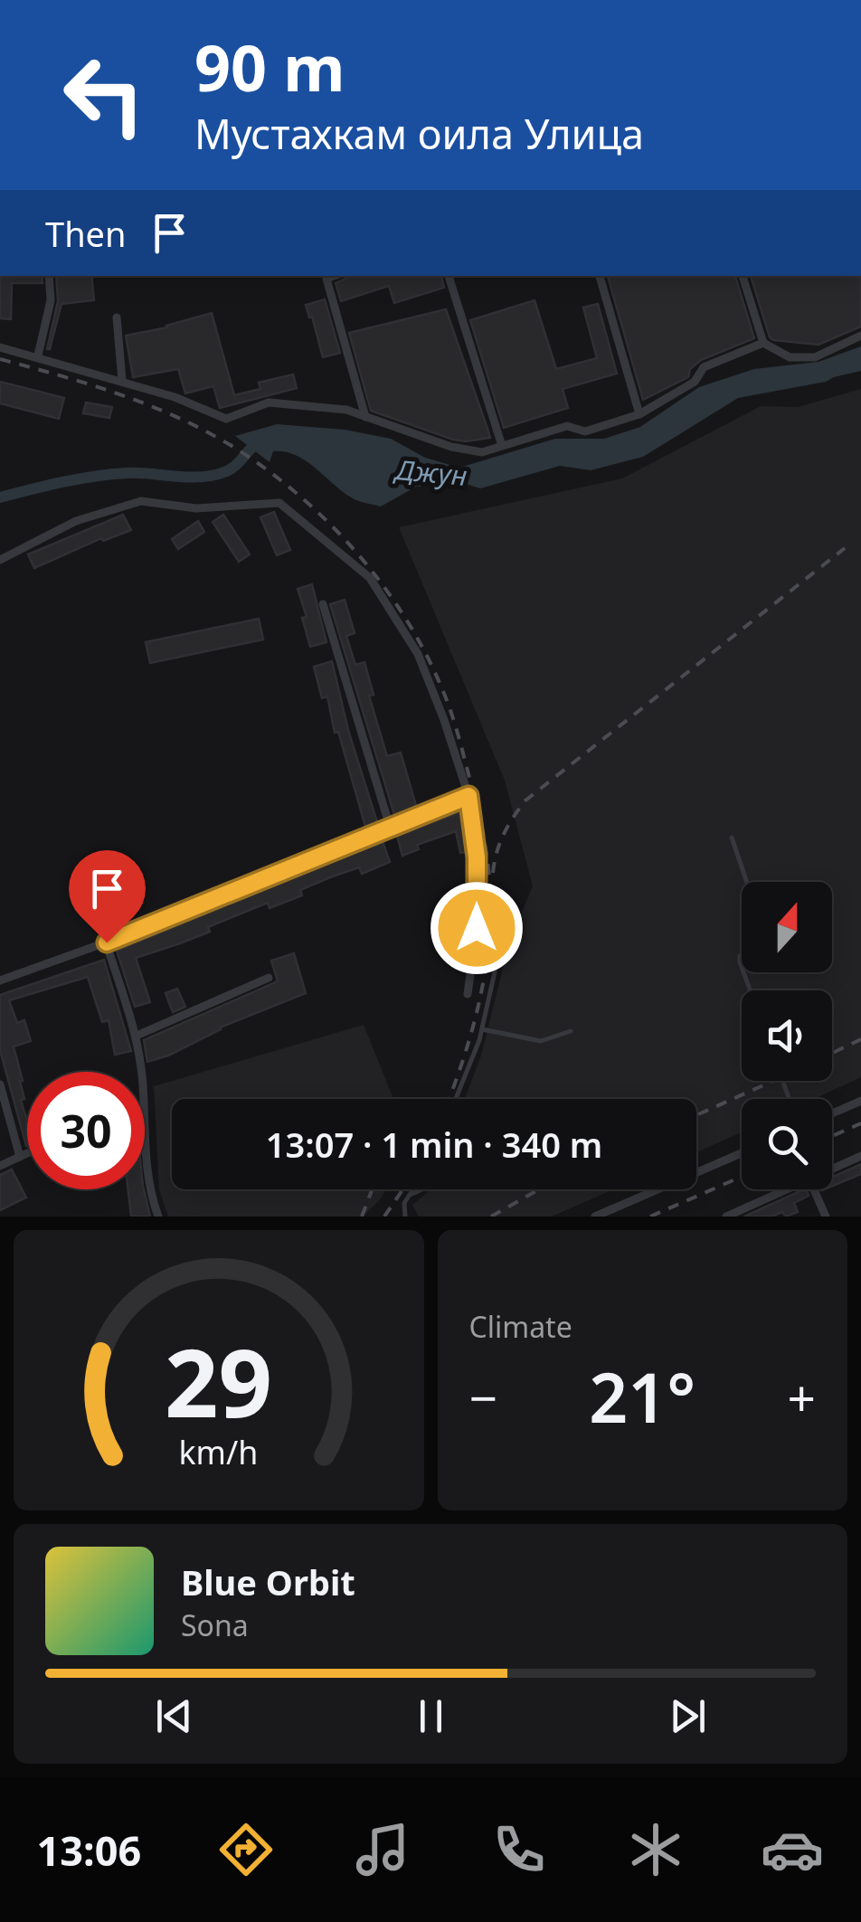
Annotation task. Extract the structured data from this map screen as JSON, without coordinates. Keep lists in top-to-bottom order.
{
  "water": ["Джун"],
  "north": "top",
  "page": {
    "turn": ["90 m", "Мустахкам оила Улица"],
    "then": "Then",
    "limit": "30",
    "trip": "13:07 · 1 min · 340 m",
    "tile": "Climate",
    "heat": ["−", "21°", "+"],
    "song": ["Blue Orbit", "Sona"],
    "tabs": "13:06",
    "gauge": ["29", "km/h"]
  }
}
